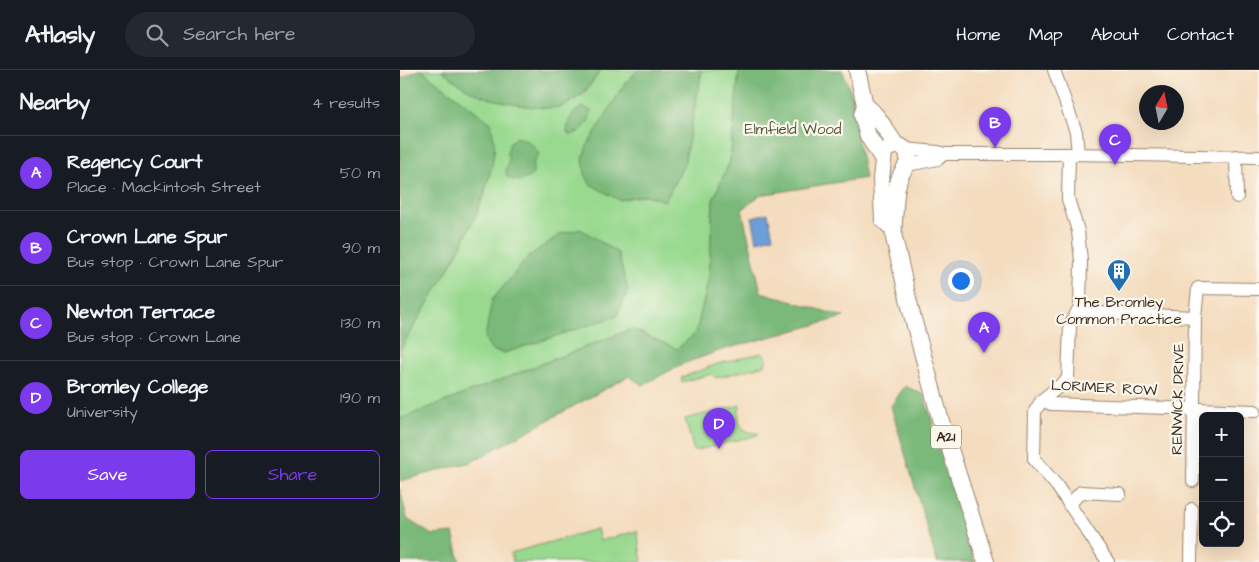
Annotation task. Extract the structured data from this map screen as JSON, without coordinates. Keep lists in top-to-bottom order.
{
  "streets": {
    "main road": ["A21"],
    "street": ["LORIMER ROW", "RENWICK DRIVE"]
  },
  "crossings": [
    ["LORIMER ROW", "RENWICK DRIVE"]
  ],
  "parks": ["Elmfield Wood"],
  "places": {
    "building": ["The Bromley Common Practice"]
  },
  "north": "top",
  "page": {
    "header": "Atlasly",
    "search": "Search here",
    "nav": [
      "Home",
      "Map",
      "About",
      "Contact"
    ],
    "heading": ["Nearby", "4 results"],
    "pins": [
      "B",
      "C",
      "A",
      "D"
    ],
    "list": [
      {
        "mark": "A",
        "name": "Regency Court",
        "note": "Place · Mackintosh Street",
        "value": "50 m"
      },
      {
        "mark": "B",
        "name": "Crown Lane Spur",
        "note": "Bus stop · Crown Lane Spur",
        "value": "90 m"
      },
      {
        "mark": "C",
        "name": "Newton Terrace",
        "note": "Bus stop · Crown Lane",
        "value": "130 m"
      },
      {
        "mark": "D",
        "name": "Bromley College",
        "note": "University",
        "value": "190 m"
      }
    ],
    "map_buttons": ["+", "−"],
    "buttons": ["Save", "Share"]
  }
}
